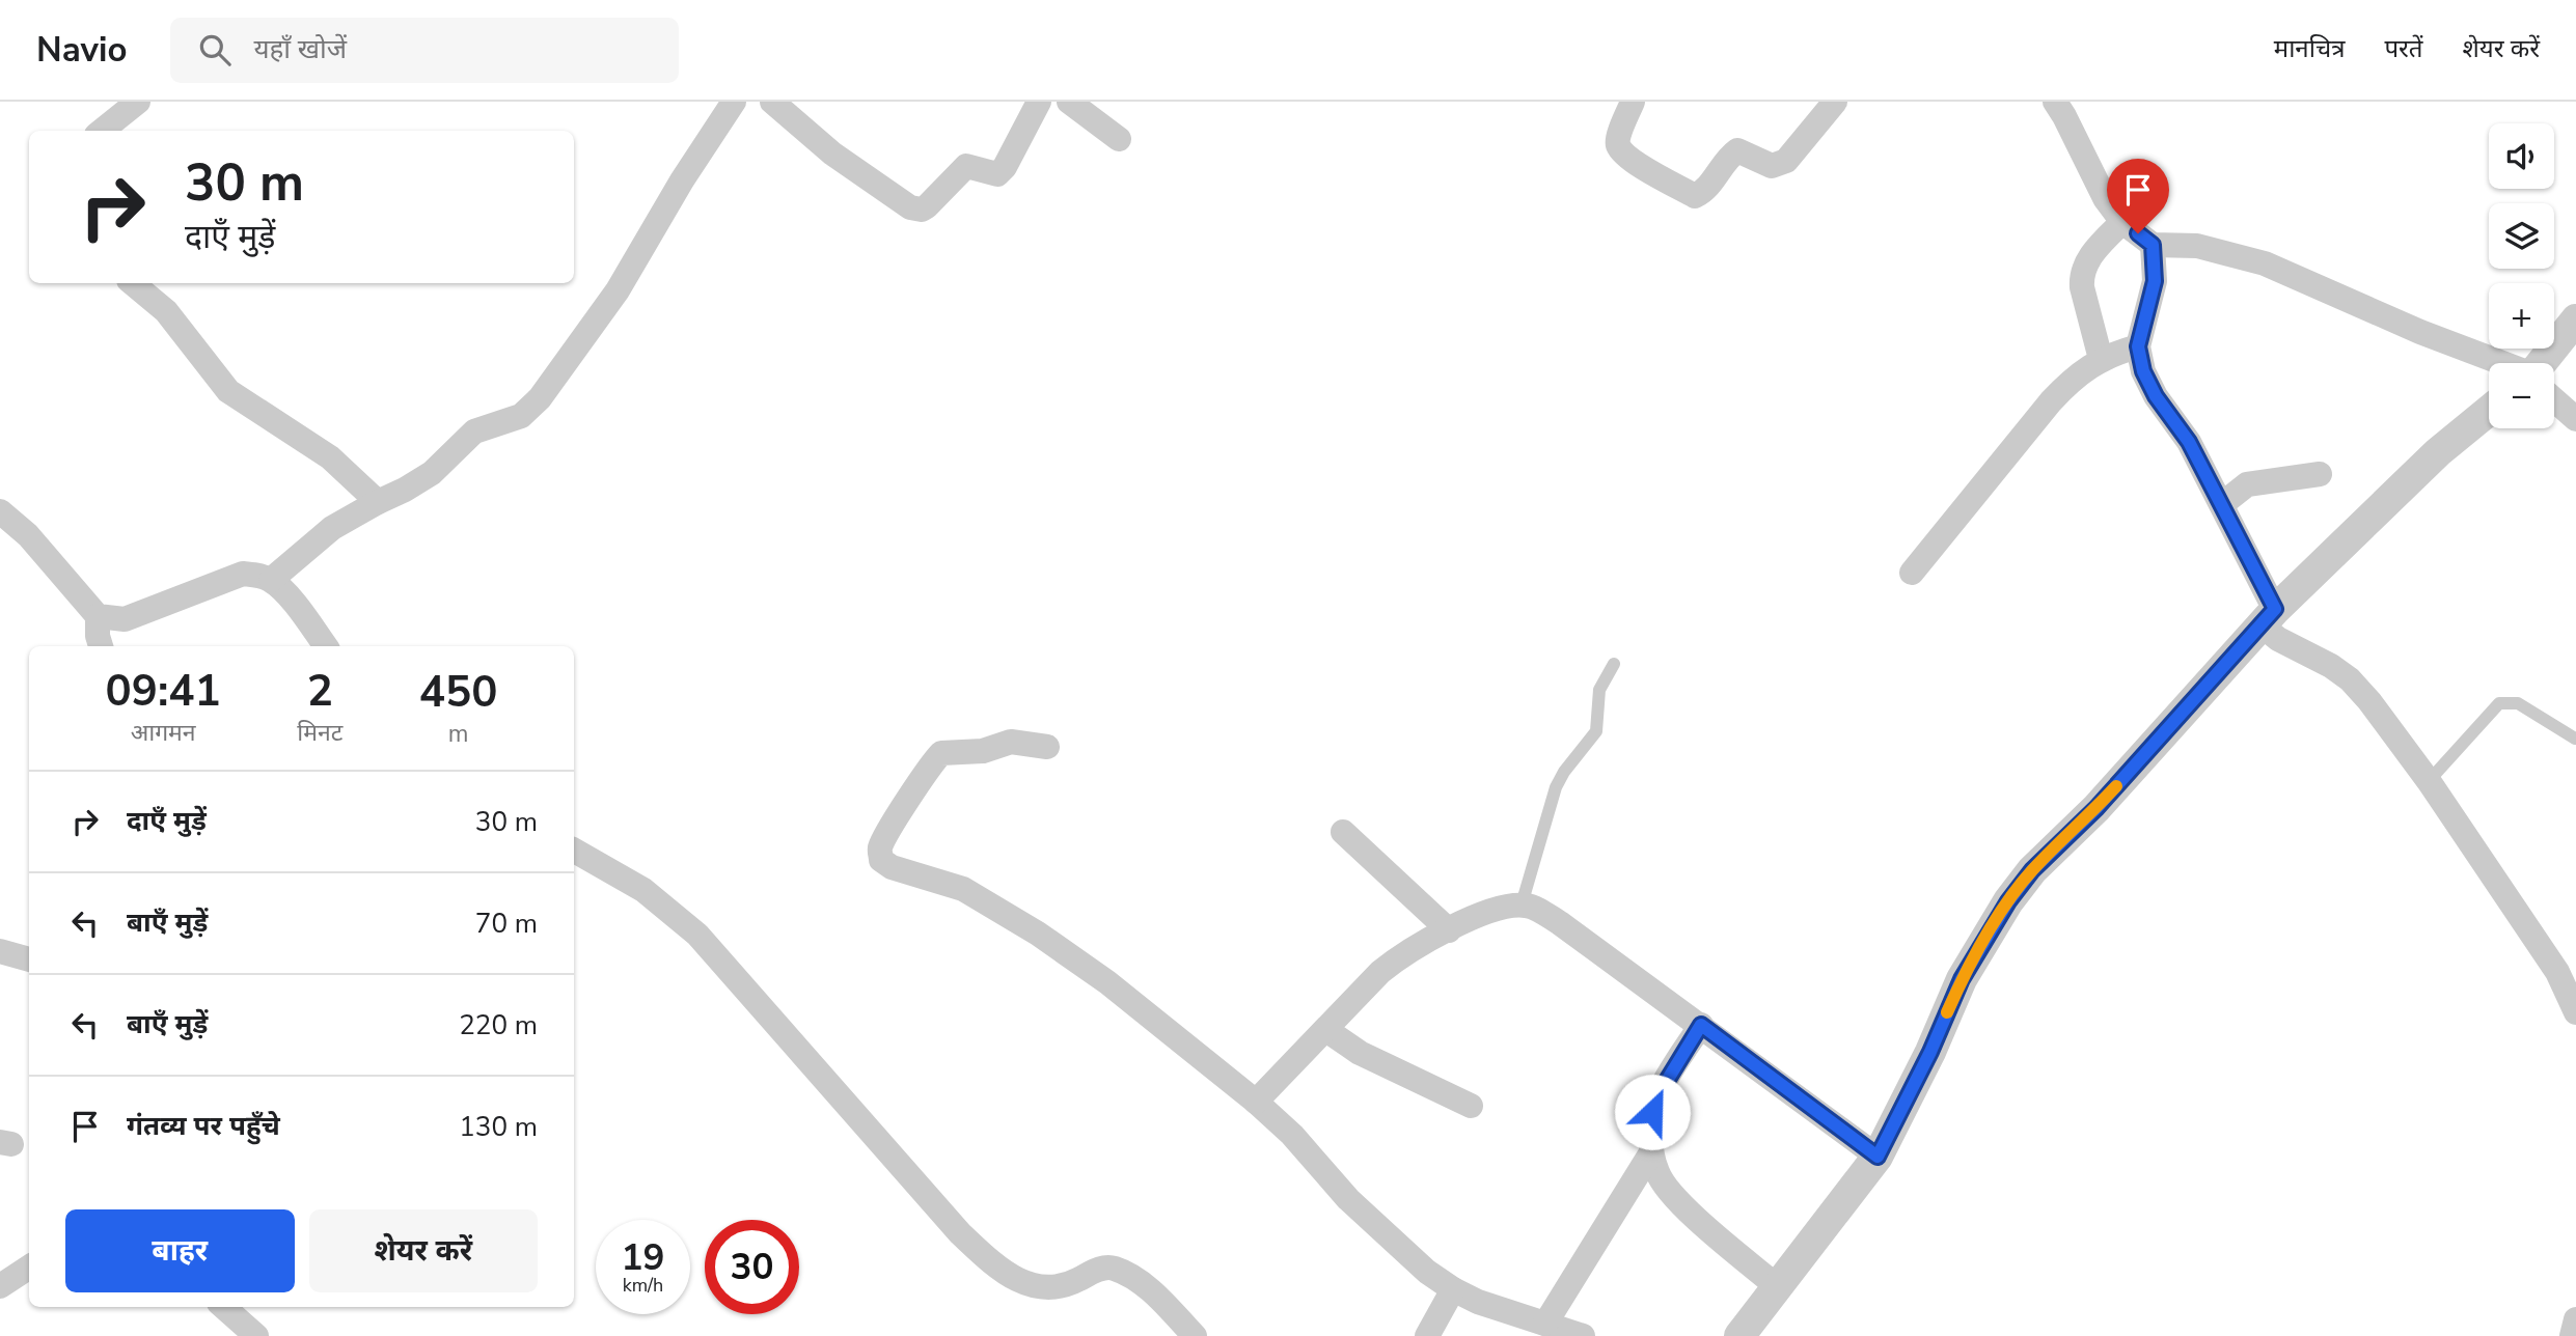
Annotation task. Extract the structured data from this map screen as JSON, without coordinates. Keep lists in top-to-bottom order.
{
  "page": {
    "header": "Navio",
    "search": "यहाँ खोजें",
    "nav": ["मानचित्र", "परतें", "शेयर करें"],
    "map_buttons": ["+", "−"],
    "turn": ["30 m", "दाएँ मुड़ें"],
    "eta": [
      "09:41",
      "आगमन",
      "2",
      "मिनट",
      "450",
      "m"
    ],
    "list": [
      {
        "name": "दाएँ मुड़ें",
        "value": "30 m"
      },
      {
        "name": "बाएँ मुड़ें",
        "value": "70 m"
      },
      {
        "name": "बाएँ मुड़ें",
        "value": "220 m"
      },
      {
        "name": "गंतव्य पर पहुँचे",
        "value": "130 m"
      }
    ],
    "buttons": ["बाहर", "शेयर करें"],
    "speed": "19 km/h",
    "limit": "30"
  }
}
